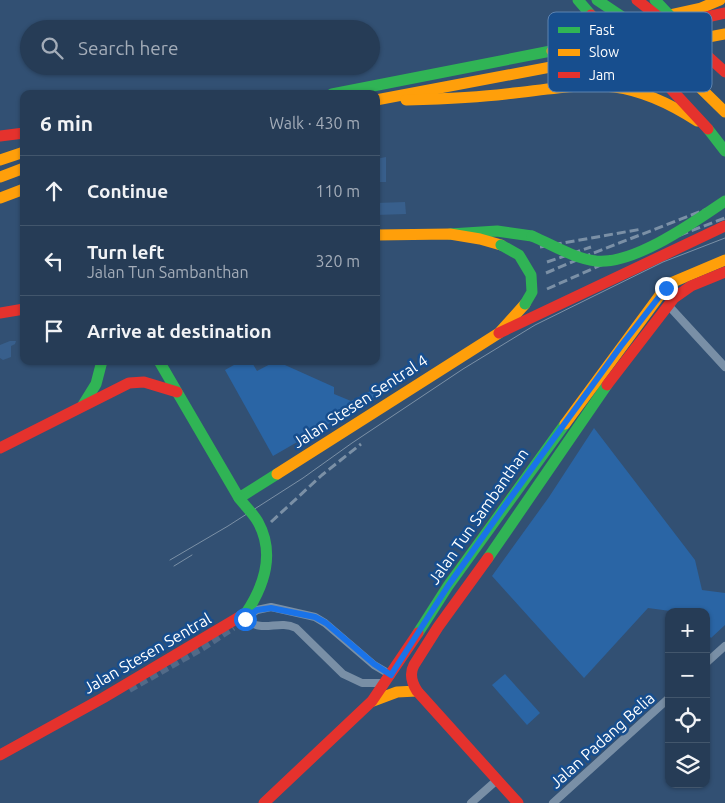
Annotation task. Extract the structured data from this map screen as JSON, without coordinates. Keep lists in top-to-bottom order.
{
  "streets": {
    "main road": ["Jalan Stesen Sentral 4", "Jalan Tun Sambanthan", "Jalan Stesen Sentral"],
    "street": ["Jalan Padang Belia"]
  },
  "crossings": [
    ["Jalan Stesen Sentral 4", "Jalan Stesen Sentral"]
  ],
  "legend": ["Fast", "Slow", "Jam"],
  "page": {
    "search": "Search here",
    "heading": ["6 min", "Walk · 430 m"],
    "list": [
      ["Continue", "110 m"],
      ["Turn left", "Jalan Tun Sambanthan", "320 m"],
      "Arrive at destination"
    ],
    "map_buttons": ["+", "−"]
  }
}
